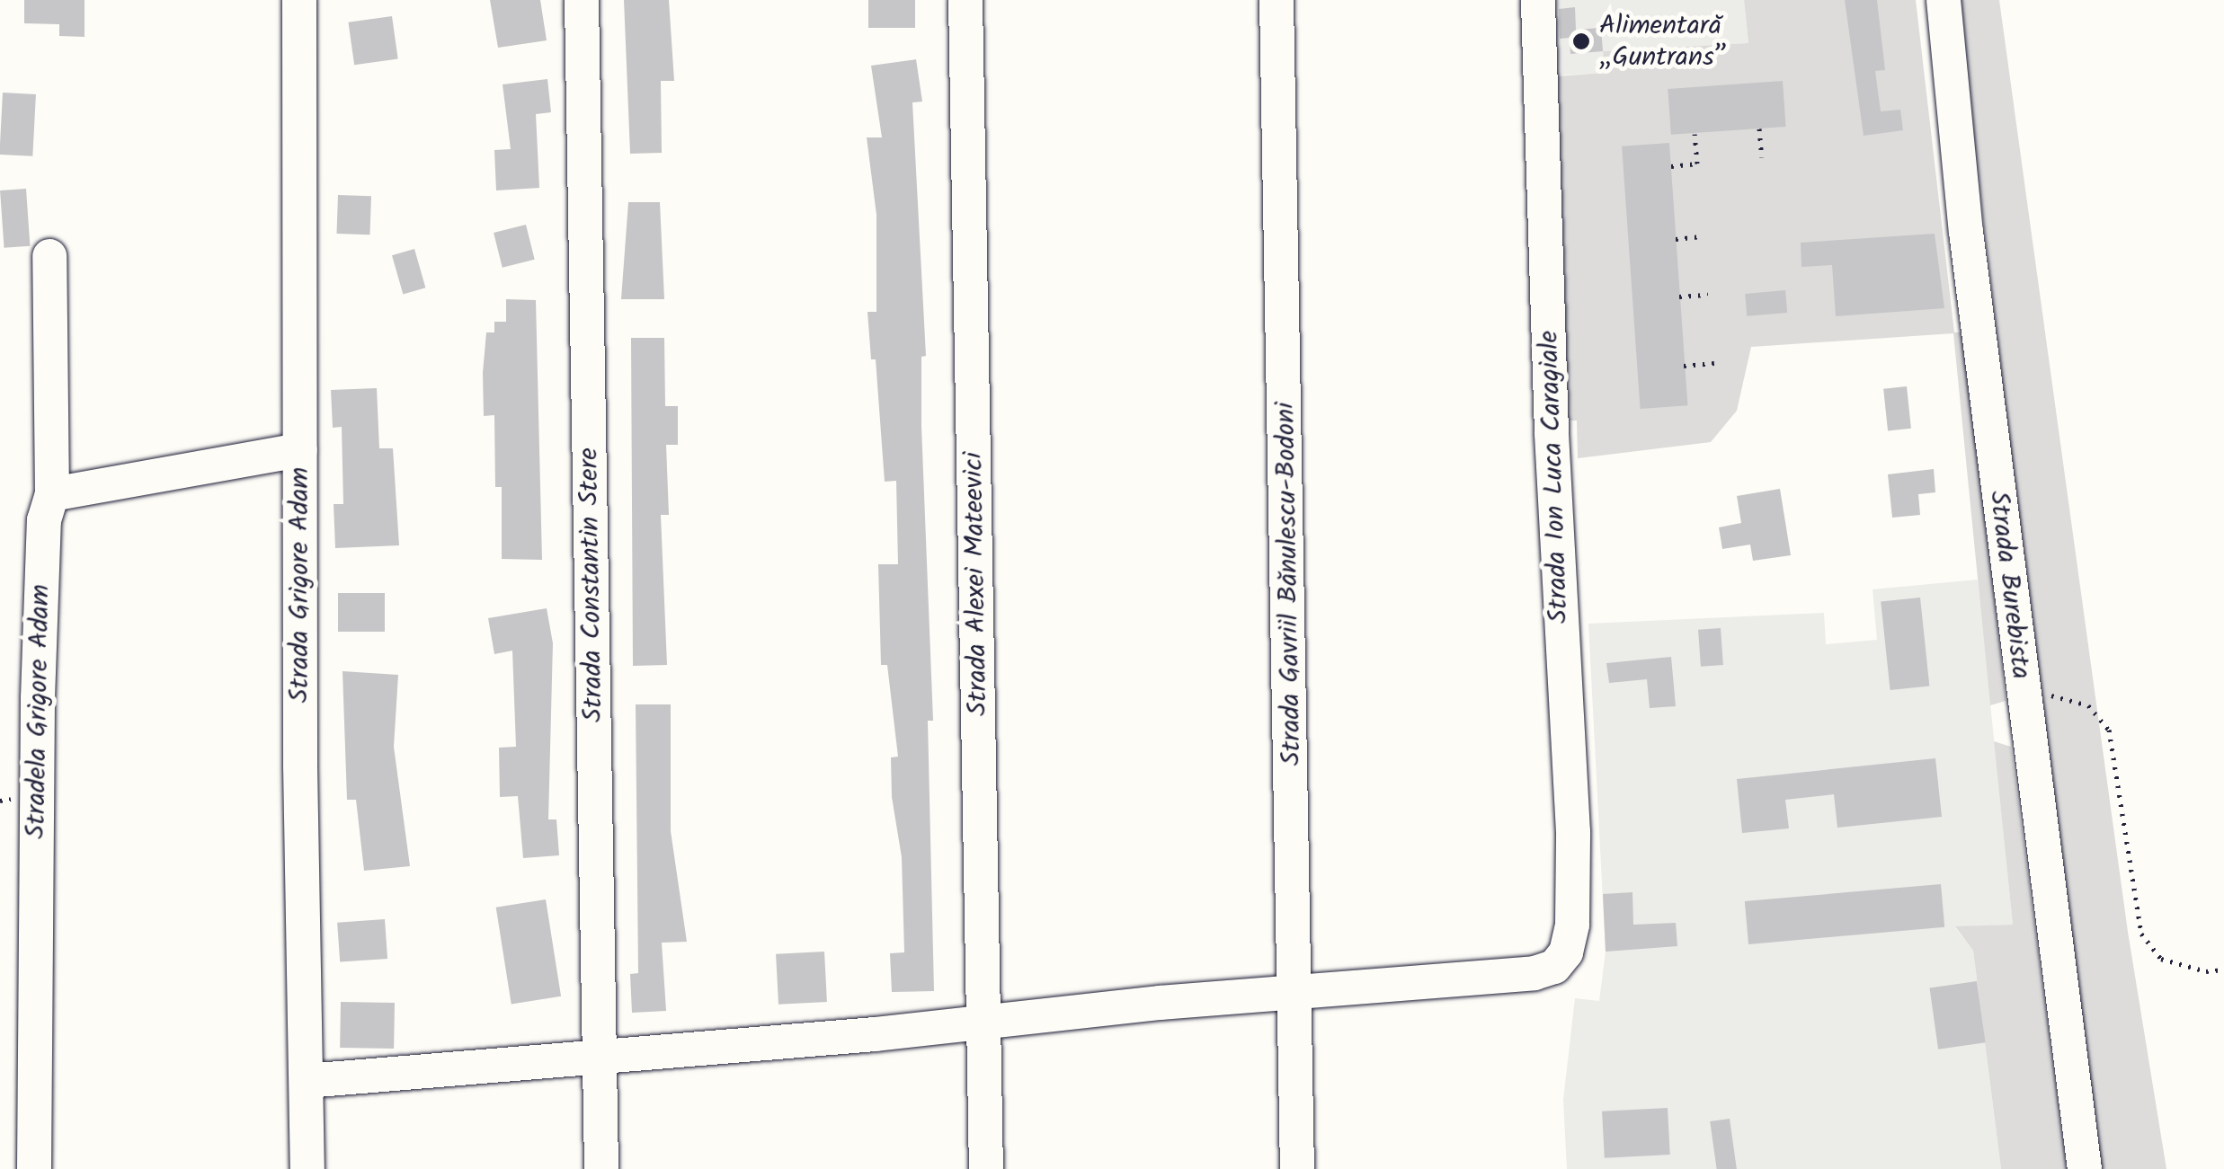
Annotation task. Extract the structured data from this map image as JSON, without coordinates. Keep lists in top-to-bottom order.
{
  "streets": {
    "street": [
      "Strada Ion Luca Caragiale",
      "Strada Alexei Mateevici",
      "Strada Gavriil Bănulescu-Bodoni",
      "Strada Grigore Adam",
      "Strada Constantin Stere",
      "Strada Burebista",
      "Stradela Grigore Adam"
    ]
  },
  "crossings": [
    ["Strada Ion Luca Caragiale", "Strada Gavriil Bănulescu-Bodoni"]
  ],
  "places": ["Alimentară „Guntrans”"]
}
